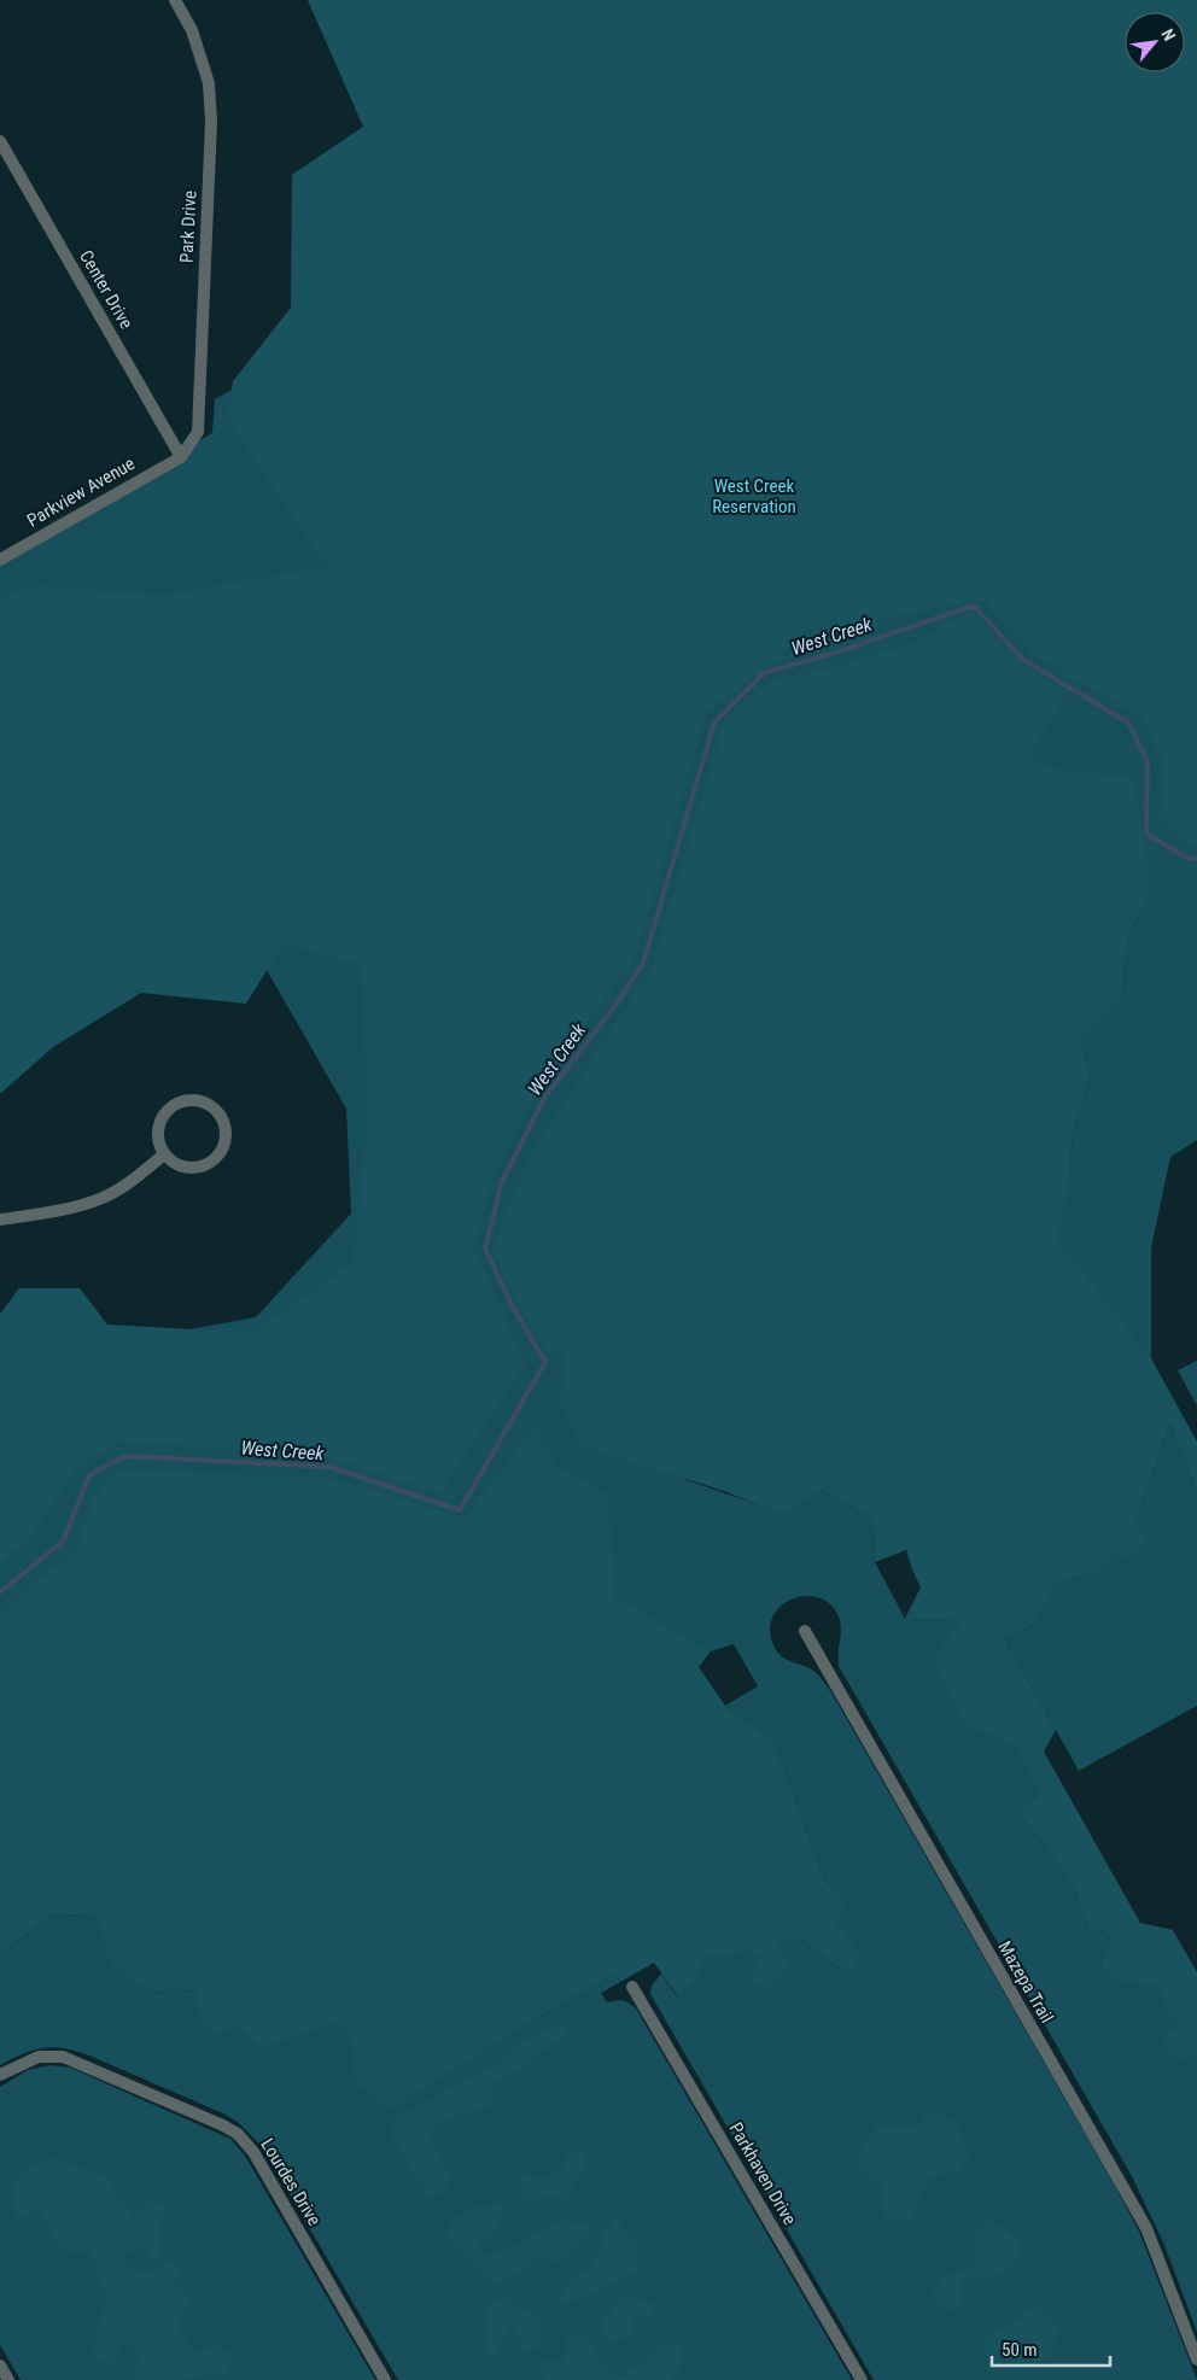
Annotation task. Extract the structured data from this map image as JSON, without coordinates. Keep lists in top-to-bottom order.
{
  "streets": {
    "street": [
      "Park Drive",
      "Center Drive",
      "Parkview Avenue",
      "Mazepa Trail",
      "Parkhaven Drive",
      "Lourdes Drive"
    ]
  },
  "crossings": [
    ["Park Drive", "Center Drive"],
    ["Park Drive", "Parkview Avenue"],
    ["Center Drive", "Parkview Avenue"]
  ],
  "water": ["West Creek"],
  "parks": ["West Creek Reservation"],
  "scale_bar": "50 m",
  "north": "top right"
}
